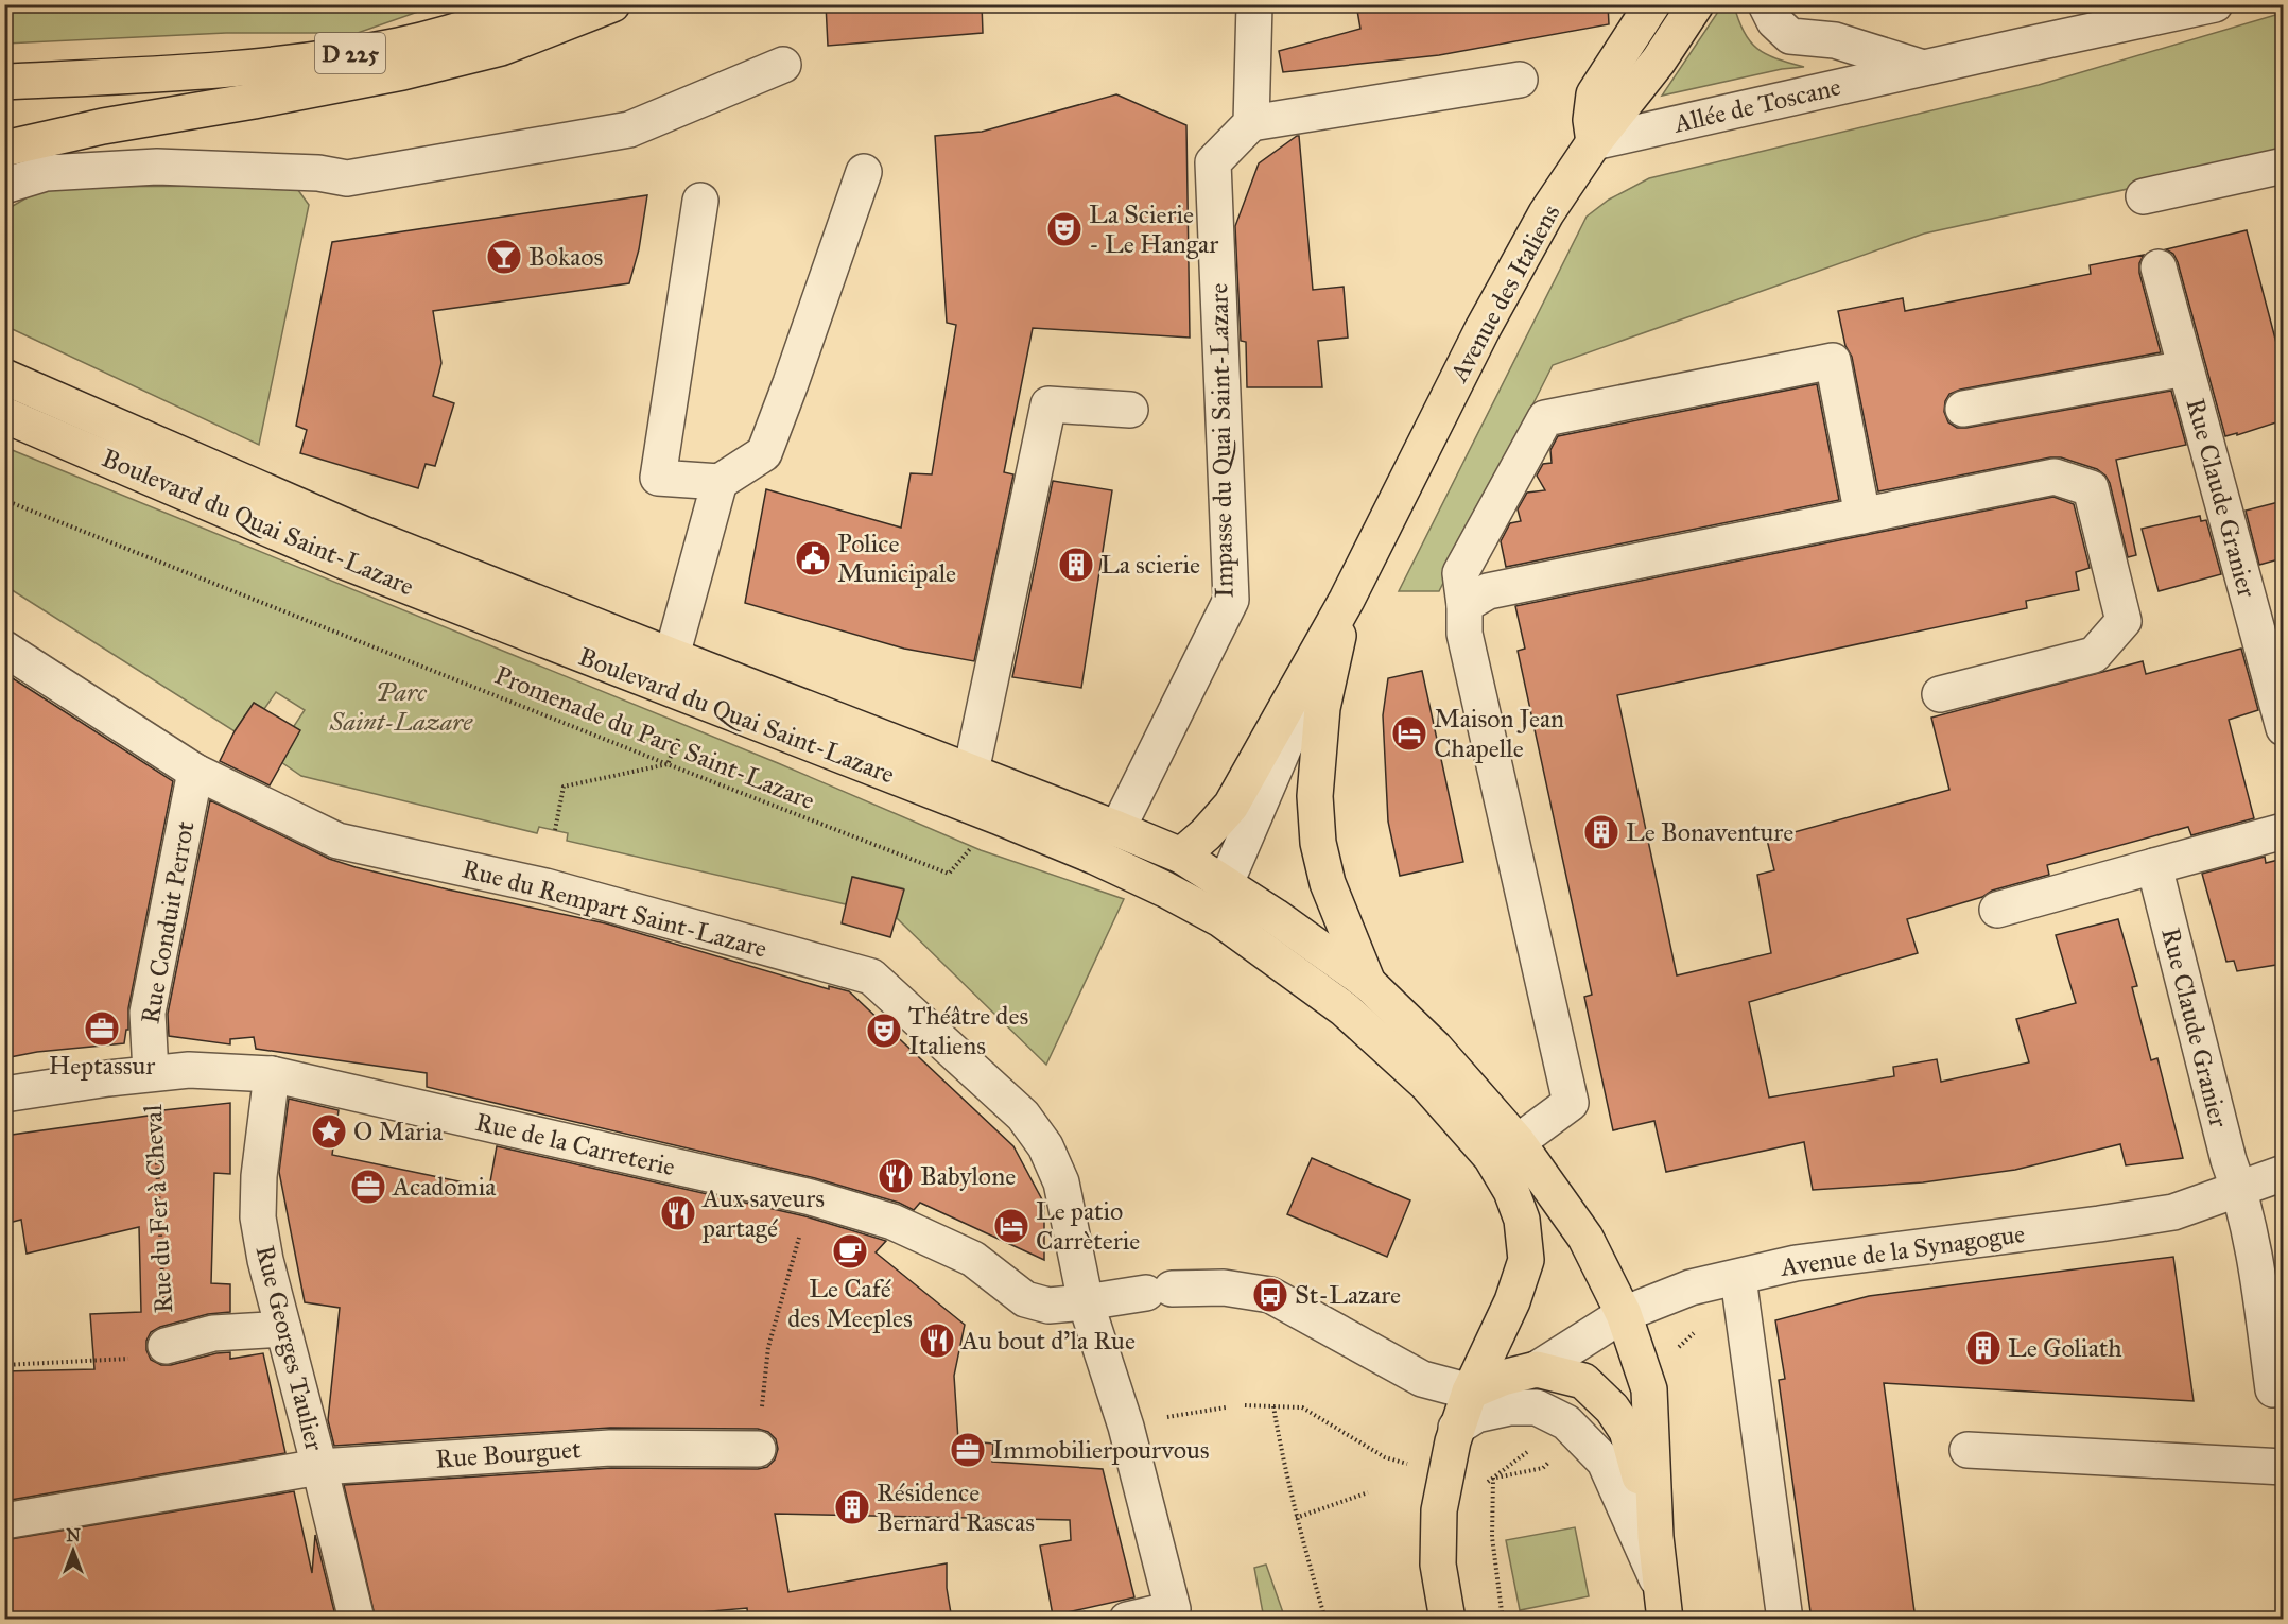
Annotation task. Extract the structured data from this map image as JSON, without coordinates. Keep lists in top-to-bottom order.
{
  "streets": {
    "main road": ["D 225", "Avenue des Italiens", "Boulevard du Quai Saint-Lazare"],
    "street": [
      "Allée de Toscane",
      "Impasse du Quai Saint-Lazare",
      "Rue Claude Granier",
      "Rue du Rempart Saint-Lazare",
      "Rue Conduit Perrot",
      "Rue de la Carreterie",
      "Rue du Fer à Cheval",
      "Avenue de la Synagogue",
      "Rue Georges Taulier",
      "Rue Bourguet"
    ],
    "path": ["Promenade du Parc Saint-Lazare"]
  },
  "crossings": [
    ["Allée de Toscane", "Avenue des Italiens"],
    ["Avenue des Italiens", "Boulevard du Quai Saint-Lazare"],
    ["Impasse du Quai Saint-Lazare", "Boulevard du Quai Saint-Lazare"],
    ["Rue Claude Granier", "Avenue de la Synagogue"],
    ["Boulevard du Quai Saint-Lazare", "Rue de la Carreterie"],
    ["Rue du Rempart Saint-Lazare", "Rue Conduit Perrot"],
    ["Rue du Rempart Saint-Lazare", "Rue de la Carreterie"],
    ["Rue Conduit Perrot", "Rue de la Carreterie"],
    ["Rue Conduit Perrot", "Rue du Fer à Cheval"],
    ["Rue de la Carreterie", "Rue du Fer à Cheval"],
    ["Rue de la Carreterie", "Rue Georges Taulier"],
    ["Rue du Fer à Cheval", "Rue Georges Taulier"],
    ["Rue Georges Taulier", "Rue Bourguet"]
  ],
  "parks": ["Parc Saint-Lazare"],
  "places": {
    "theatre": ["La Scierie - Le Hangar", "Théâtre des Italiens"],
    "bar": ["Bokaos"],
    "public building": ["Police Municipale"],
    "building": [
      "La scierie",
      "Le Bonaventure",
      "Le Goliath",
      "Résidence Bernard Rascas"
    ],
    "hotel": ["Maison Jean Chapelle", "Le patio Carrèterie"],
    "office": ["Heptassur", "Acadomia", "Immobilierpourvous"],
    "place": ["O Maria"],
    "restaurant": ["Babylone", "Aux saveurs partagé", "Au bout d’la Rue"],
    "cafe": ["Le Café des Meeples"],
    "bus stop": ["St-Lazare"]
  },
  "north": "top"
}
